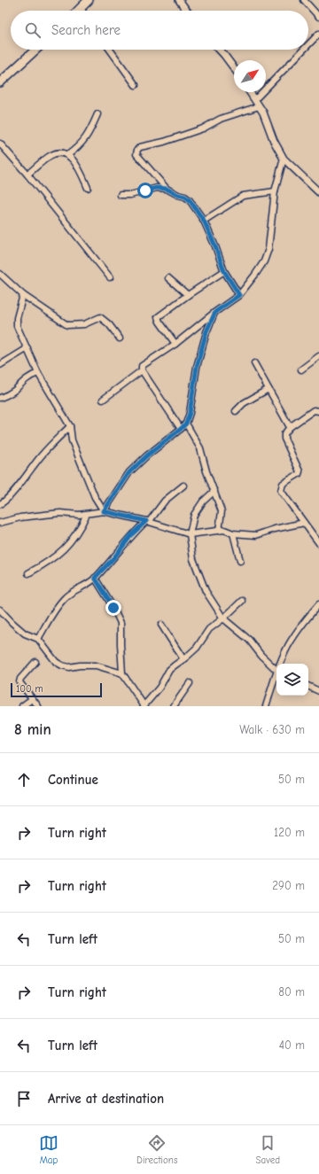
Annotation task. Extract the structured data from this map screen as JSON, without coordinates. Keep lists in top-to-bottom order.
{
  "scale_bar": "100 m",
  "north": "top right",
  "page": {
    "search": "Search here",
    "scale": "100 m",
    "heading": ["8 min", "Walk · 630 m"],
    "list": [
      ["Continue", "50 m"],
      ["Turn right", "120 m"],
      ["Turn right", "290 m"],
      ["Turn left", "50 m"],
      ["Turn right", "80 m"],
      ["Turn left", "40 m"],
      "Arrive at destination"
    ],
    "nav": ["Map", "Directions", "Saved"]
  }
}
